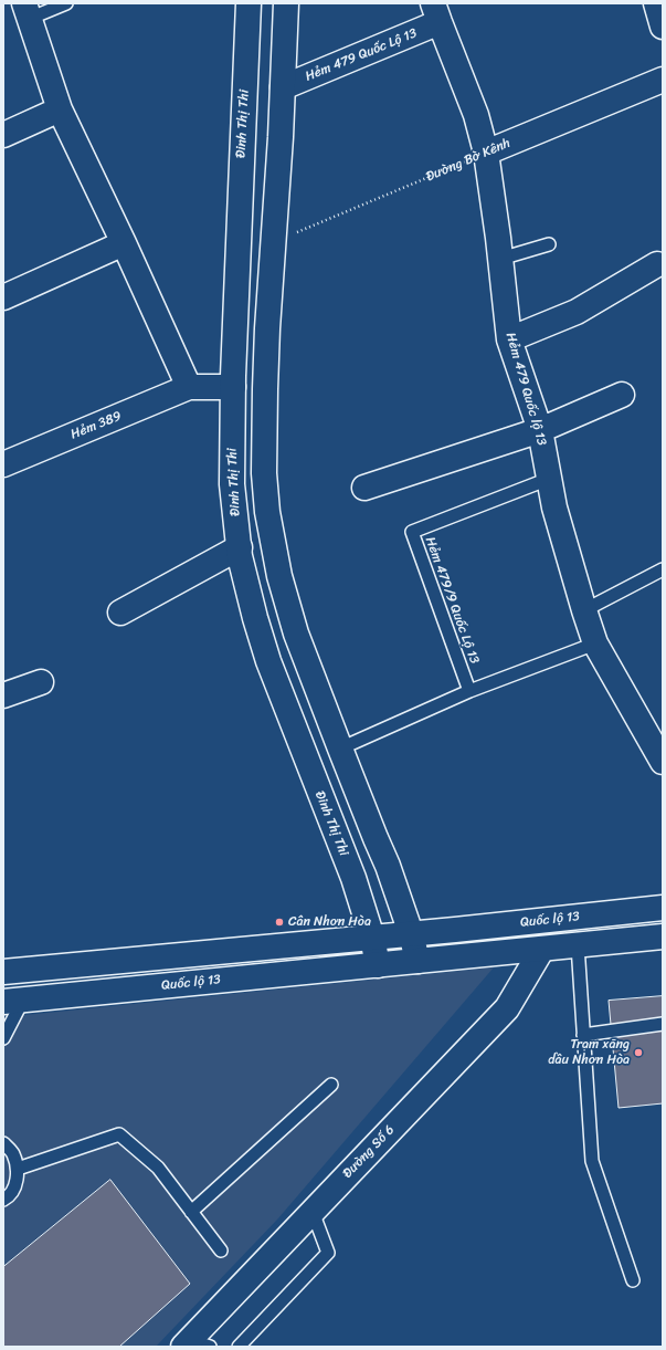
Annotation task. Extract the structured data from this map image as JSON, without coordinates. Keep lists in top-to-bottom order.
{
  "streets": {
    "main road": [
      "Hẻm 479 Quốc Lộ 13",
      "Đinh Thị Thi",
      "Đường Bờ Kênh",
      "Hẻm 479 Quốc lộ 13",
      "Hẻm 389",
      "Quốc lộ 13",
      "Đường Số 6"
    ],
    "lane": ["Hẻm 479/9 Quốc Lộ 13"]
  },
  "crossings": [
    ["Hẻm 479 Quốc Lộ 13", "Hẻm 479 Quốc lộ 13"],
    ["Đinh Thị Thi", "Quốc lộ 13"],
    ["Đường Bờ Kênh", "Hẻm 479 Quốc lộ 13"],
    ["Hẻm 479 Quốc lộ 13", "Hẻm 479/9 Quốc Lộ 13"],
    ["Quốc lộ 13", "Đường Số 6"]
  ],
  "places": ["Cân Nhơn Hòa", "Trạm xăng dầu Nhơn Hòa"]
}
